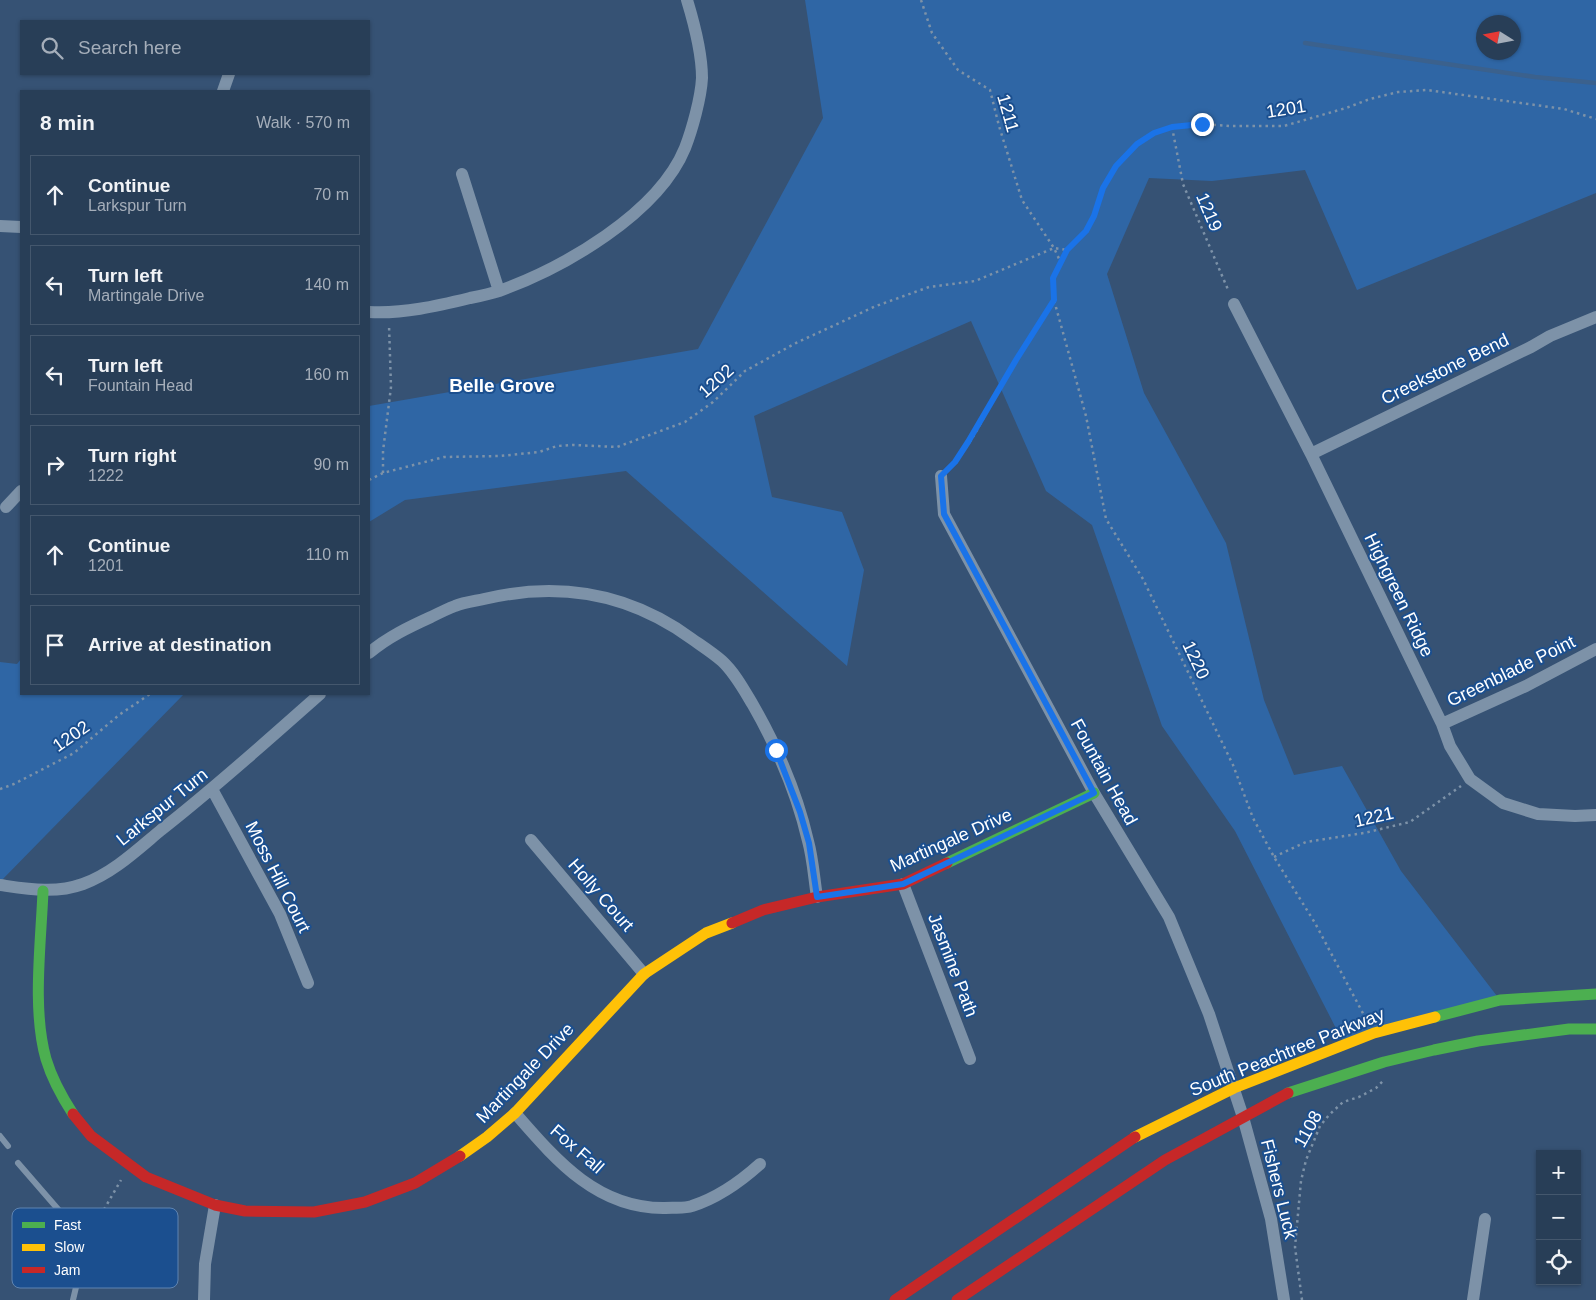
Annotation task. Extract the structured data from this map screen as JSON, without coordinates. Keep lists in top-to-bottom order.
{
  "streets": {
    "main road": ["Martingale Drive", "South Peachtree Parkway"],
    "street": [
      "Creekstone Bend",
      "Highgreen Ridge",
      "Greenblade Point",
      "Fountain Head",
      "Larkspur Turn",
      "Moss Hill Court",
      "Holly Court",
      "Jasmine Path",
      "Fox Fall",
      "Fishers Luck"
    ],
    "path": [
      "1201",
      "1211",
      "1219",
      "1202",
      "1220",
      "1221",
      "1108"
    ]
  },
  "crossings": [
    ["1201", "1211"],
    ["1201", "1219"],
    ["1201", "1220"],
    ["1211", "1202"],
    ["1219", "Highgreen Ridge"],
    ["Creekstone Bend", "Highgreen Ridge"],
    ["Highgreen Ridge", "Greenblade Point"],
    ["Highgreen Ridge", "1221"],
    ["1220", "1221"],
    ["1220", "South Peachtree Parkway"],
    ["Fountain Head", "Martingale Drive"],
    ["Fountain Head", "South Peachtree Parkway"],
    ["Fountain Head", "Fishers Luck"],
    ["Larkspur Turn", "Martingale Drive"],
    ["Larkspur Turn", "Moss Hill Court"],
    ["Martingale Drive", "Holly Court"],
    ["Martingale Drive", "Jasmine Path"],
    ["Martingale Drive", "Fox Fall"],
    ["South Peachtree Parkway", "Fishers Luck"]
  ],
  "districts": ["Belle Grove"],
  "legend": ["Fast", "Slow", "Jam"],
  "north": "left",
  "page": {
    "search": "Search here",
    "heading": ["8 min", "Walk · 570 m"],
    "list": [
      ["Continue", "Larkspur Turn", "70 m"],
      ["Turn left", "Martingale Drive", "140 m"],
      ["Turn left", "Fountain Head", "160 m"],
      ["Turn right", "1222", "90 m"],
      ["Continue", "1201", "110 m"],
      "Arrive at destination"
    ],
    "map_buttons": ["+", "−"]
  }
}
